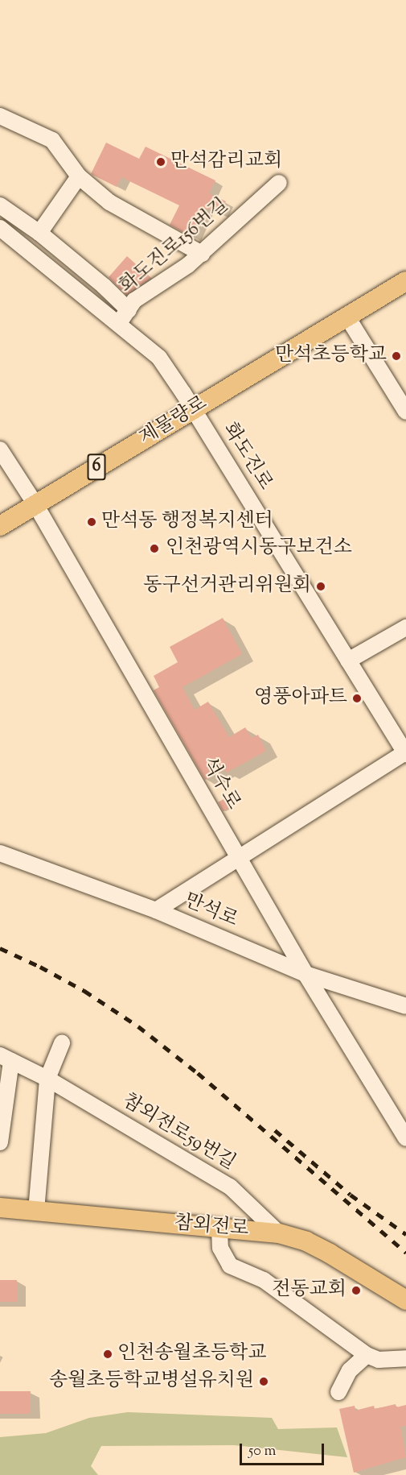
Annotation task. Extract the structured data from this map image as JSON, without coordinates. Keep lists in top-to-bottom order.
{
  "streets": {
    "main road": ["제물량로", "6", "참외전로"],
    "street": [
      "화도진로156번길",
      "화도진로",
      "석수로",
      "만석로",
      "참외전로59번길"
    ]
  },
  "crossings": [
    ["화도진로156번길", "화도진로"],
    ["제물량로", "화도진로"],
    ["제물량로", "석수로"],
    ["석수로", "만석로"],
    ["참외전로59번길", "참외전로"]
  ],
  "places": [
    "만석감리교회",
    "만석초등학교",
    "만석동 행정복지센터",
    "인천광역시동구보건소",
    "동구선거관리위원회",
    "영풍아파트",
    "전동교회",
    "인천송월초등학교",
    "송월초등학교병설유치원"
  ],
  "scale_bar": "50 m"
}
